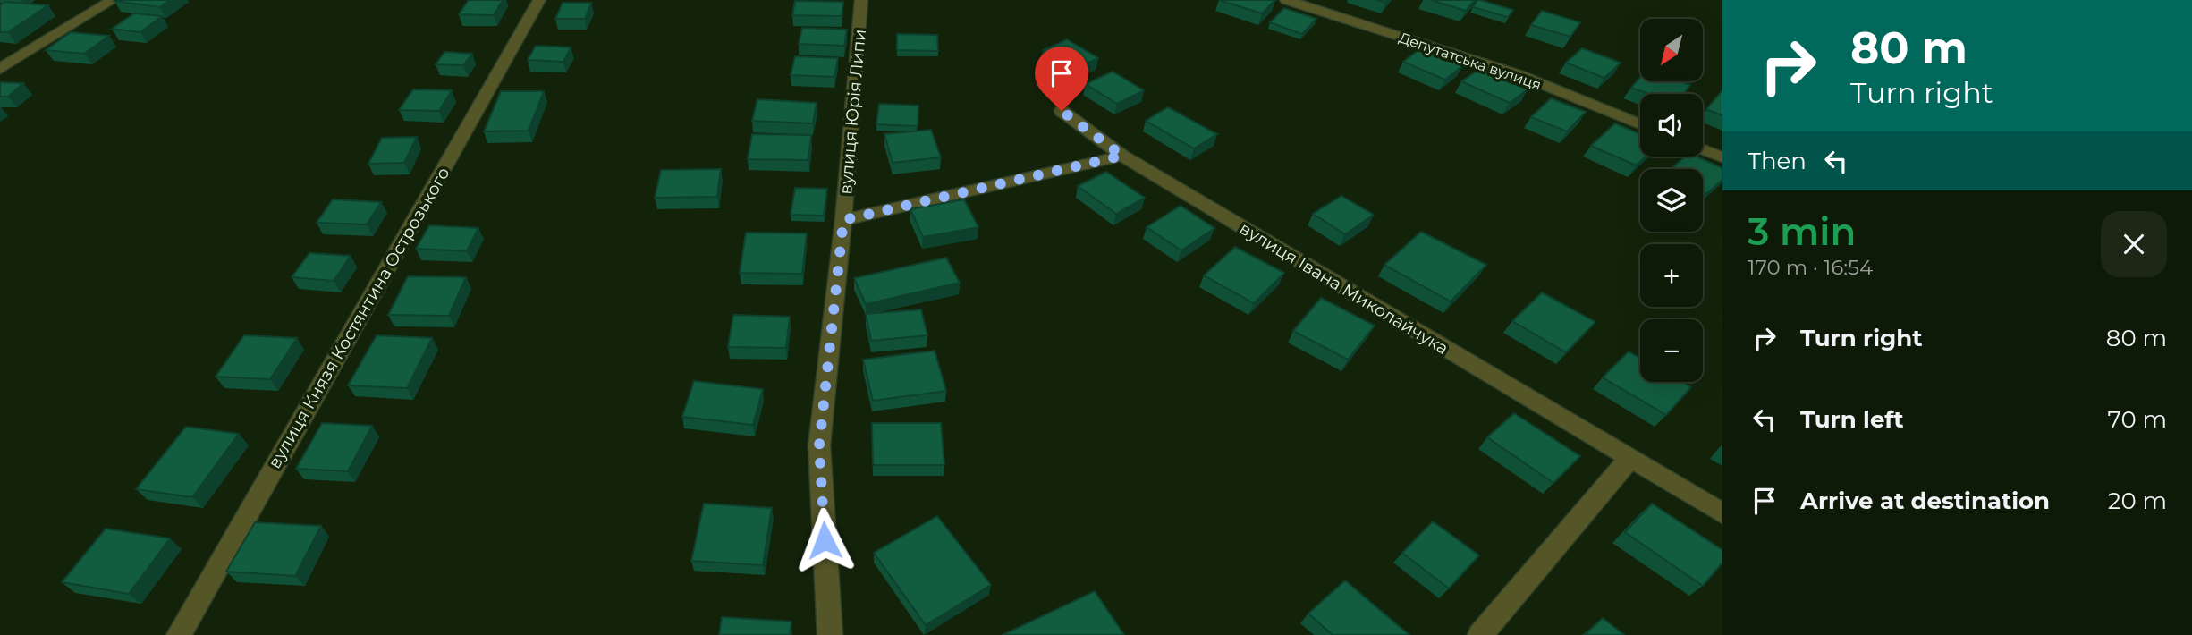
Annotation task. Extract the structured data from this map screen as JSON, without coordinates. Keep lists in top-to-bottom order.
{
  "streets": {
    "street": [
      "Депутатська вулиця",
      "вулиця Юрія Липи",
      "вулиця Івана Миколайчука",
      "вулиця Князя Костянтина Острозького"
    ]
  },
  "north": "bottom left",
  "page": {
    "turn": ["80 m", "Turn right"],
    "map_buttons": ["+", "−"],
    "then": "Then",
    "heading": ["3 min", "170 m · 16:54"],
    "list": [
      {
        "name": "Turn right",
        "value": "80 m"
      },
      {
        "name": "Turn left",
        "value": "70 m"
      },
      {
        "name": "Arrive at destination",
        "value": "20 m"
      }
    ]
  }
}
